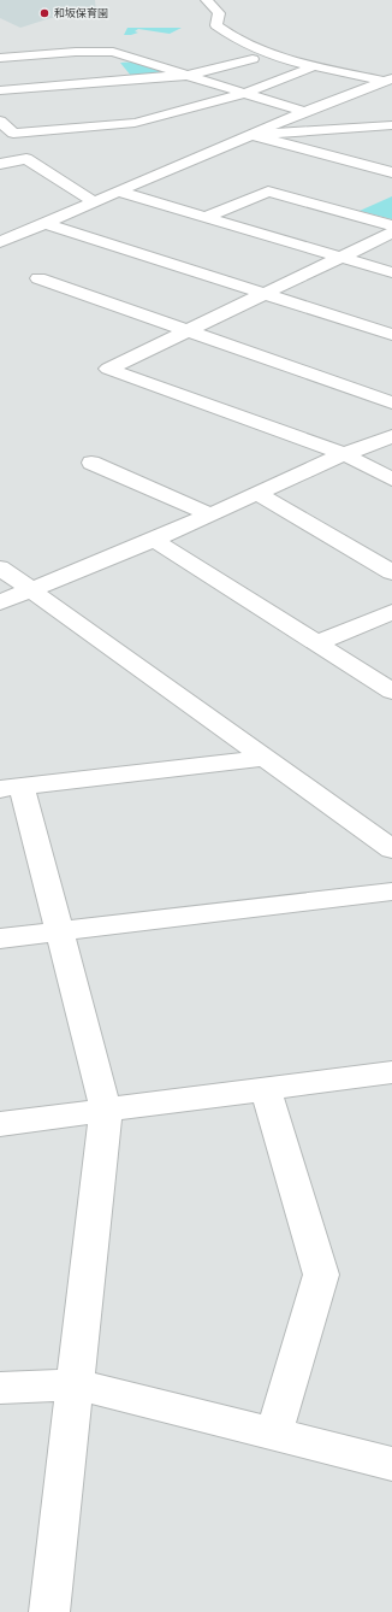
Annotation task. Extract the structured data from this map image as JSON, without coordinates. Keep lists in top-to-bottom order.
{
  "places": ["和坂保育園"]
}
